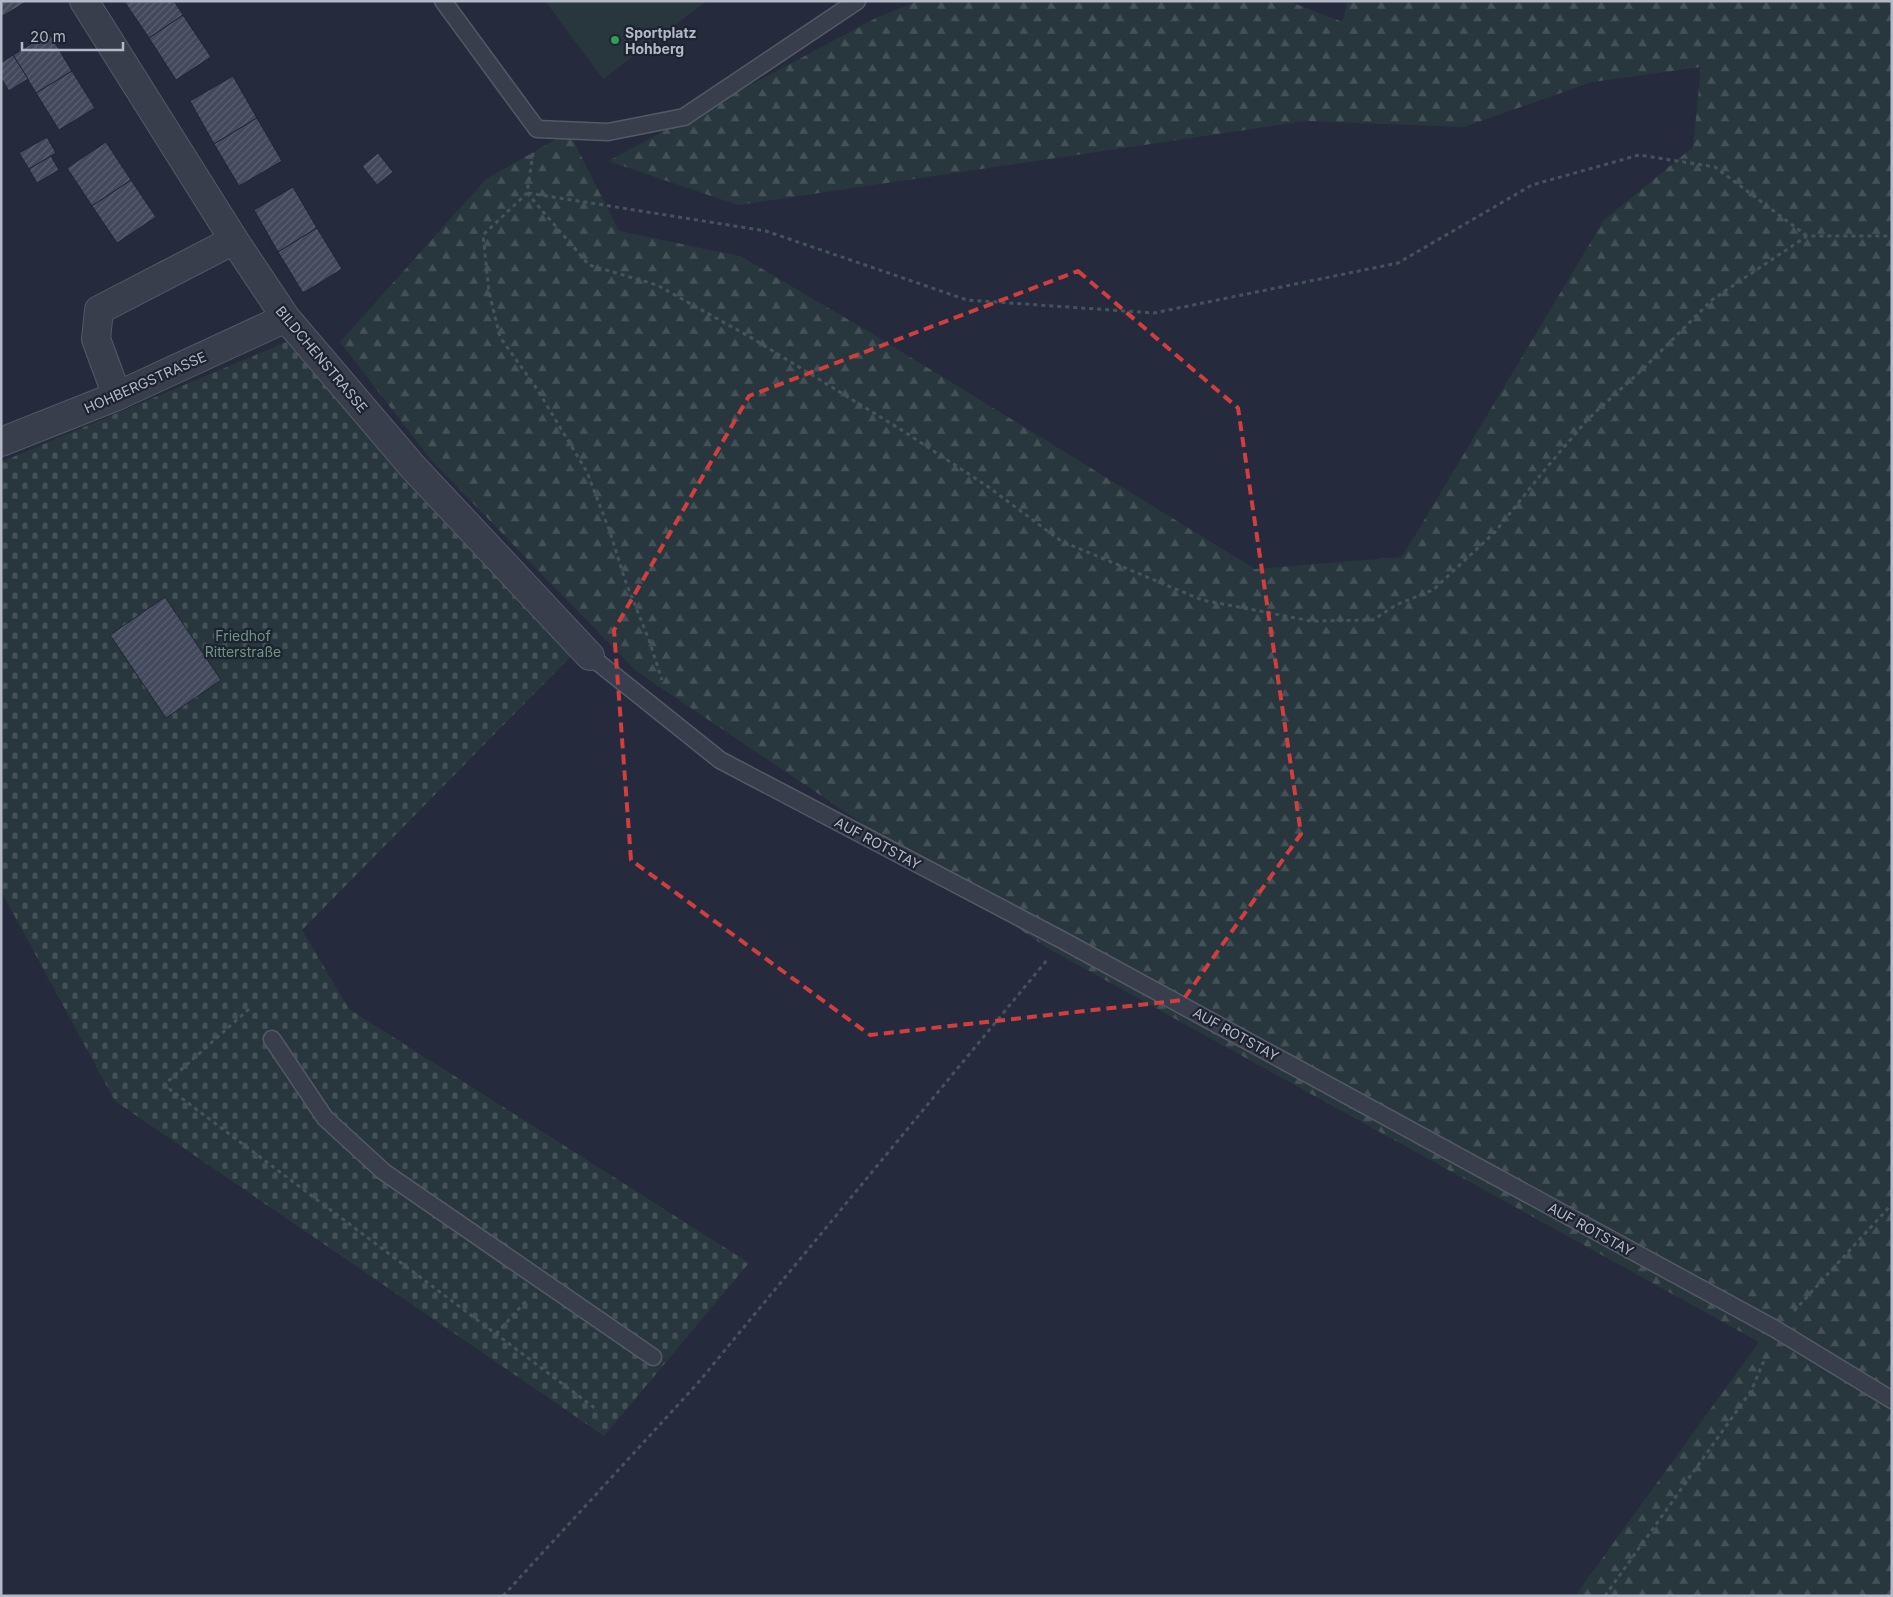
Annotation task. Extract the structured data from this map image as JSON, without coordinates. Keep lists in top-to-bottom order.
{
  "streets": {
    "street": ["BILDCHENSTRASSE", "HOHBERGSTRASSE"],
    "lane": ["AUF ROTSTAY"]
  },
  "crossings": [
    ["BILDCHENSTRASSE", "HOHBERGSTRASSE"],
    ["BILDCHENSTRASSE", "AUF ROTSTAY"]
  ],
  "parks": ["Friedhof Ritterstraße"],
  "places": ["Sportplatz Hohberg"],
  "scale_bar": "20 m"
}
